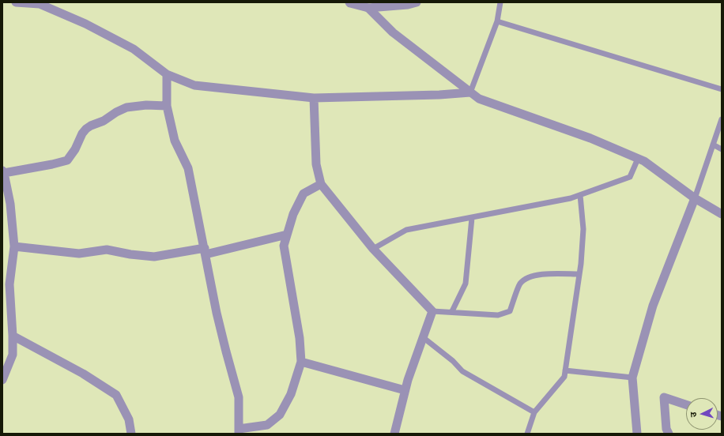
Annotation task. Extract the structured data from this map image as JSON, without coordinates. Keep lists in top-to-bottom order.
{
  "north": "left"
}
